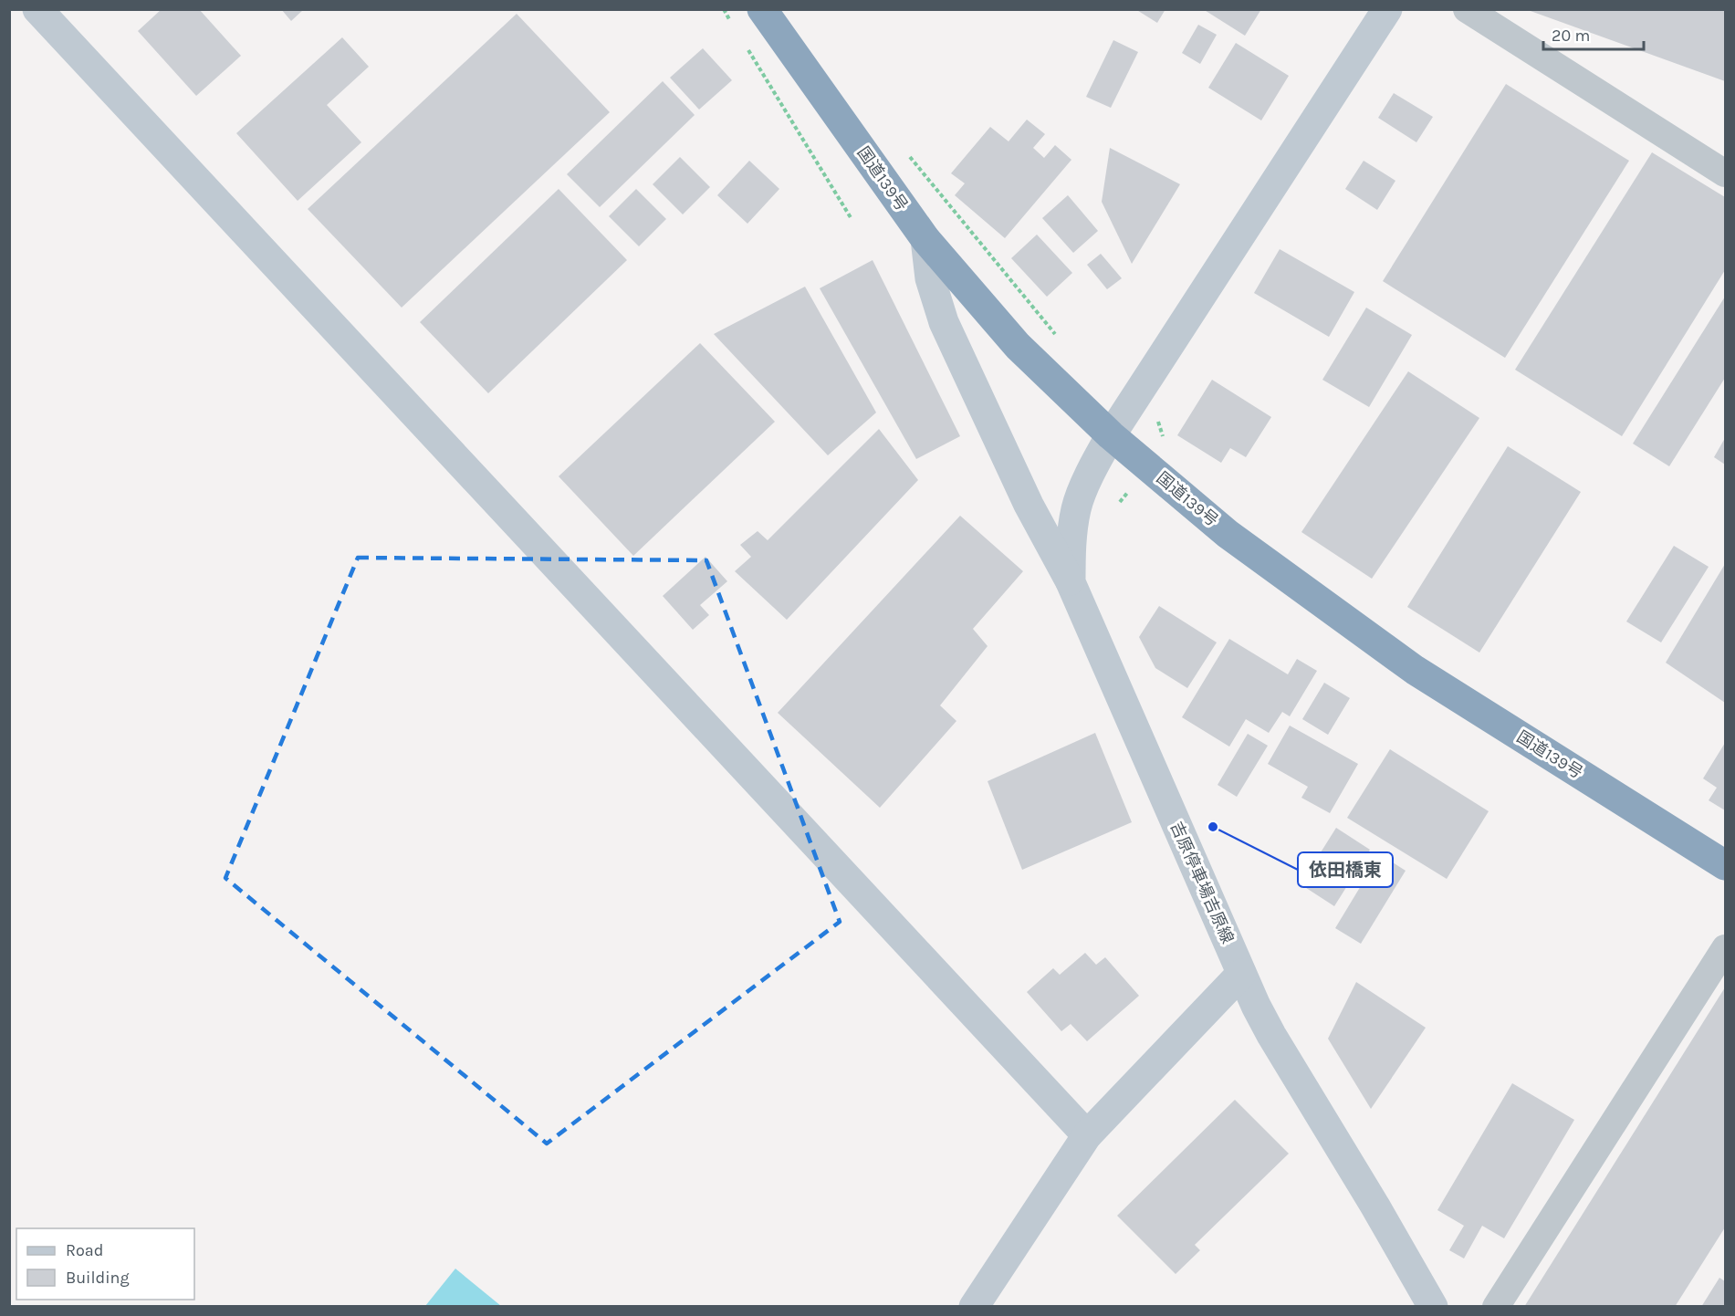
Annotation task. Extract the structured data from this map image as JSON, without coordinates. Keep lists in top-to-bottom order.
{
  "streets": {
    "highway": ["国道139号"],
    "street": ["吉原停車場吉原線"]
  },
  "crossings": [
    ["国道139号", "吉原停車場吉原線"]
  ],
  "places": ["依田橋東"],
  "legend": ["Road", "Building"],
  "scale_bar": "20 m"
}
